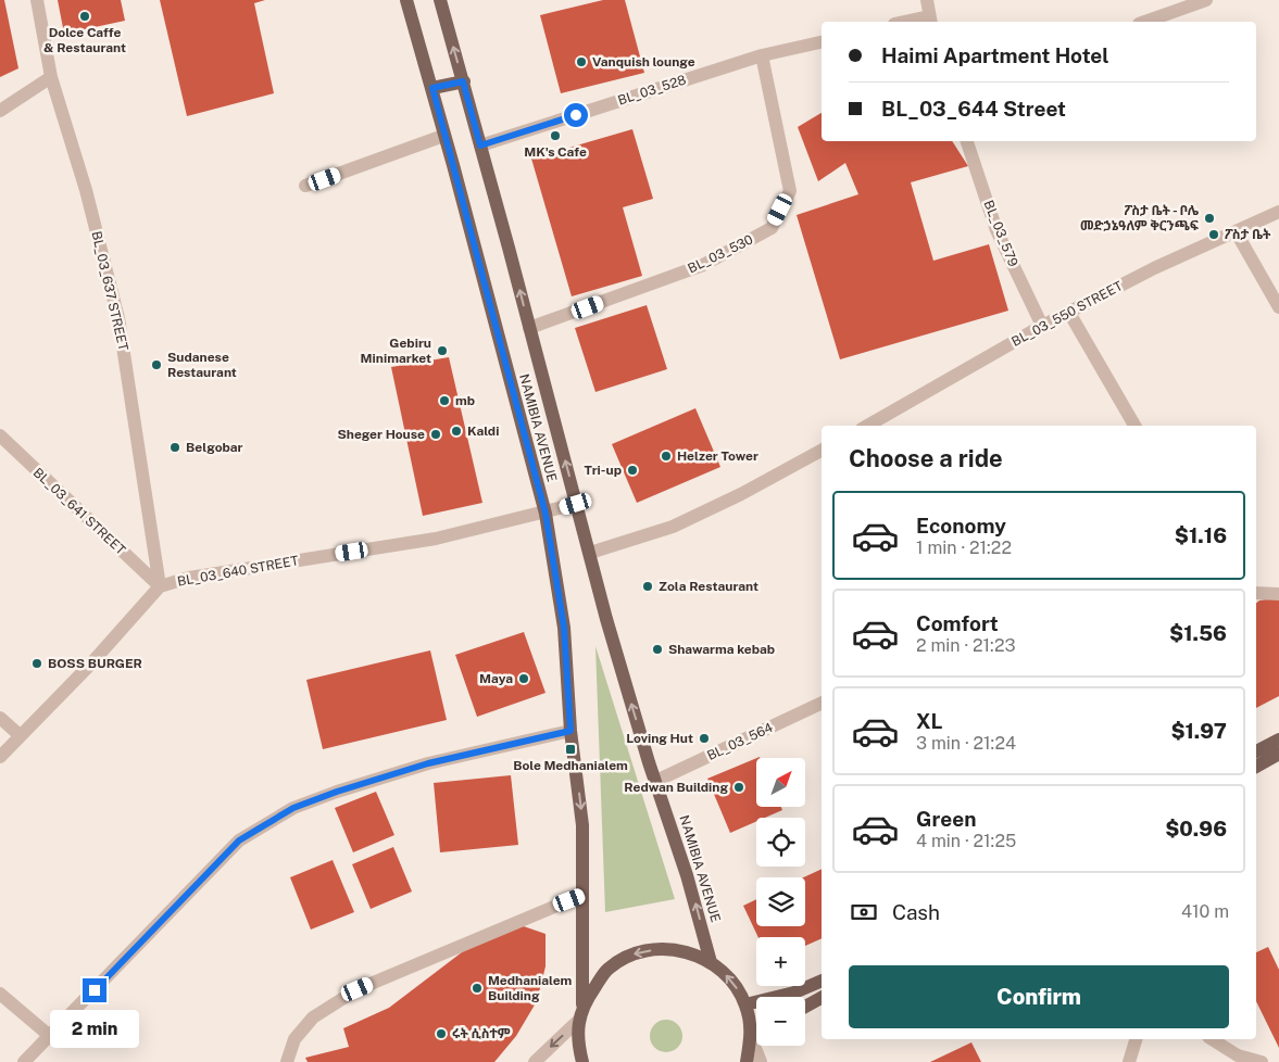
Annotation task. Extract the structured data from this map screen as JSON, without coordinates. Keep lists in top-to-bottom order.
{
  "streets": {
    "main road": ["NAMIBIA AVENUE"],
    "street": [
      "BL_03_528",
      "BL_03_579",
      "BL_03_530",
      "BL_03_637 STREET",
      "BL_03_550 STREET",
      "BL_03_641 STREET",
      "BL_03_640 STREET",
      "BL_03_564"
    ]
  },
  "crossings": [
    ["BL_03_528", "BL_03_530"],
    ["BL_03_528", "NAMIBIA AVENUE"],
    ["BL_03_579", "BL_03_550 STREET"],
    ["BL_03_530", "NAMIBIA AVENUE"],
    ["BL_03_637 STREET", "BL_03_641 STREET"],
    ["BL_03_637 STREET", "BL_03_640 STREET"],
    ["NAMIBIA AVENUE", "BL_03_640 STREET"],
    ["NAMIBIA AVENUE", "BL_03_564"],
    ["BL_03_641 STREET", "BL_03_640 STREET"]
  ],
  "places": {
    "other": [
      "Dolce Caffe & Restaurant",
      "Vanquish lounge",
      "MK's Cafe",
      "ፖስታ ቤት - ቦሌ መድኃኔዓለም ቅርንጫፍ",
      "ፖስታ ቤት",
      "Gebiru Minimarket",
      "Sudanese Restaurant",
      "mb",
      "Kaldi",
      "Sheger House",
      "Belgobar",
      "Helzer Tower",
      "Tri-up",
      "Zola Restaurant",
      "Shawarma kebab",
      "BOSS BURGER",
      "Maya",
      "Loving Hut",
      "Redwan Building",
      "Medhanialem Building",
      "ሩት ሲስተም"
    ],
    "transit": ["Bole Medhanialem"]
  },
  "north": "top right",
  "page": {
    "banner": ["Haimi Apartment Hotel", "BL_03_644 Street"],
    "heading": "Choose a ride",
    "list": [
      {
        "name": "Economy",
        "note": "1 min · 21:22",
        "value": "$1.16"
      },
      {
        "name": "Comfort",
        "note": "2 min · 21:23",
        "value": "$1.56"
      },
      {
        "name": "XL",
        "note": "3 min · 21:24",
        "value": "$1.97"
      },
      {
        "name": "Green",
        "note": "4 min · 21:25",
        "value": "$0.96"
      }
    ],
    "map_buttons": ["+", "−"],
    "pay": ["Cash", "410 m"],
    "buttons": "Confirm",
    "bubble": "2 min"
  }
}
